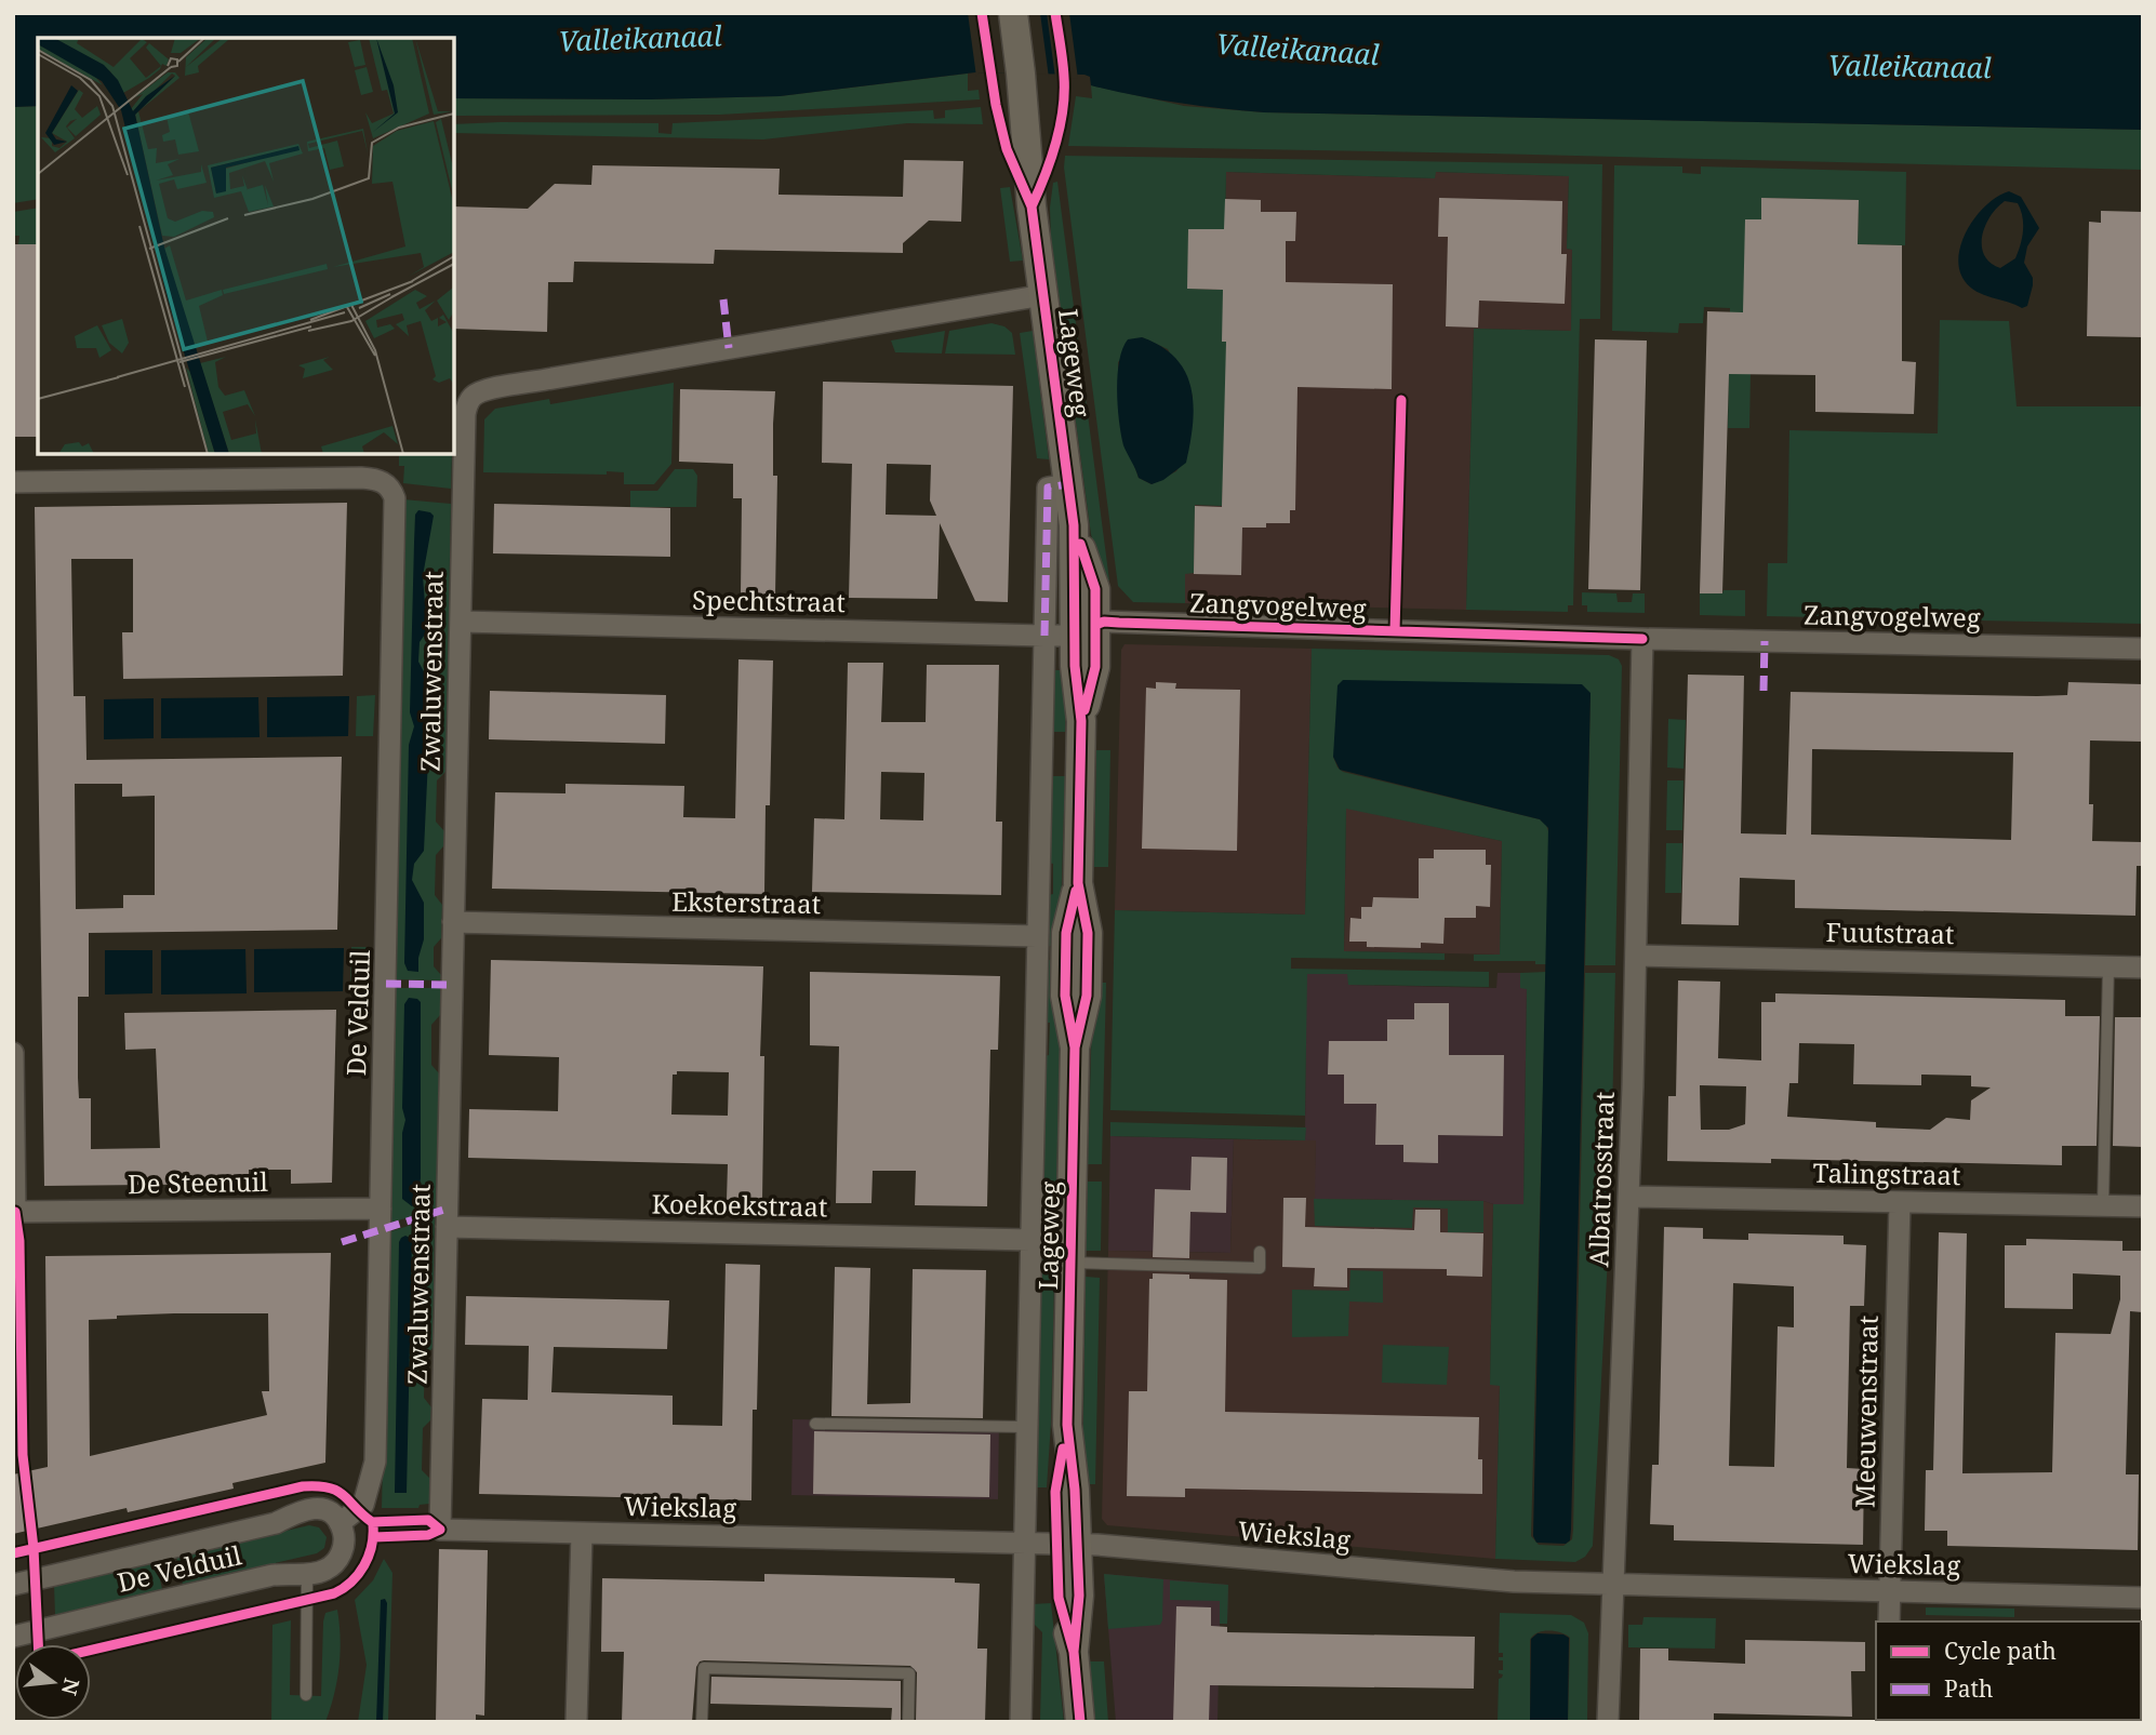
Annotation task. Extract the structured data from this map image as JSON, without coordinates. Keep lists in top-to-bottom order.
{
  "streets": {
    "street": [
      "Lageweg",
      "Spechtstraat",
      "Zangvogelweg",
      "Zwaluwenstraat",
      "Eksterstraat",
      "Fuutstraat",
      "De Velduil",
      "Talingstraat",
      "Albatrosstraat",
      "De Steenuil",
      "Koekoekstraat",
      "Meeuwenstraat",
      "Wiekslag"
    ]
  },
  "crossings": [
    ["Lageweg", "Spechtstraat"],
    ["Lageweg", "Zangvogelweg"],
    ["Lageweg", "Zwaluwenstraat"],
    ["Lageweg", "Eksterstraat"],
    ["Lageweg", "Koekoekstraat"],
    ["Lageweg", "Wiekslag"],
    ["Spechtstraat", "Zangvogelweg"],
    ["Spechtstraat", "Zwaluwenstraat"],
    ["Zangvogelweg", "Albatrosstraat"],
    ["Zwaluwenstraat", "Eksterstraat"],
    ["Zwaluwenstraat", "Koekoekstraat"],
    ["Zwaluwenstraat", "Wiekslag"],
    ["Fuutstraat", "Albatrosstraat"],
    ["De Velduil", "De Steenuil"],
    ["Talingstraat", "Albatrosstraat"],
    ["Talingstraat", "Meeuwenstraat"],
    ["Albatrosstraat", "Wiekslag"],
    ["Meeuwenstraat", "Wiekslag"]
  ],
  "water": ["Valleikanaal"],
  "legend": ["Cycle path", "Path"],
  "north": "right"
}
